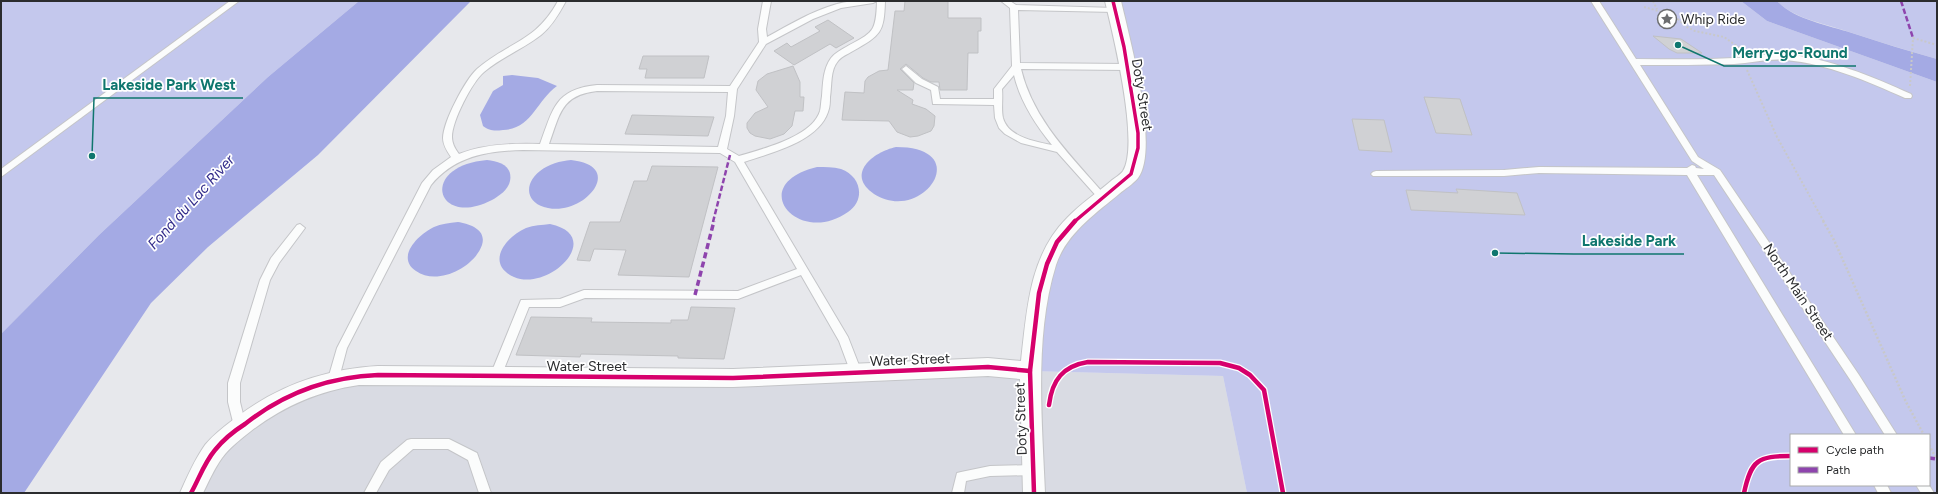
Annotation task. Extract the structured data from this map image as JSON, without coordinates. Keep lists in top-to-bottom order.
{
  "streets": {
    "street": ["Doty Street", "Water Street"],
    "lane": ["North Main Street"]
  },
  "crossings": [
    ["Doty Street", "Water Street"]
  ],
  "water": ["Fond du Lac River"],
  "places": {
    "place": ["Whip Ride"],
    "other": ["Merry-go-Round", "Lakeside Park West", "Lakeside Park"]
  },
  "legend": ["Cycle path", "Path"]
}
